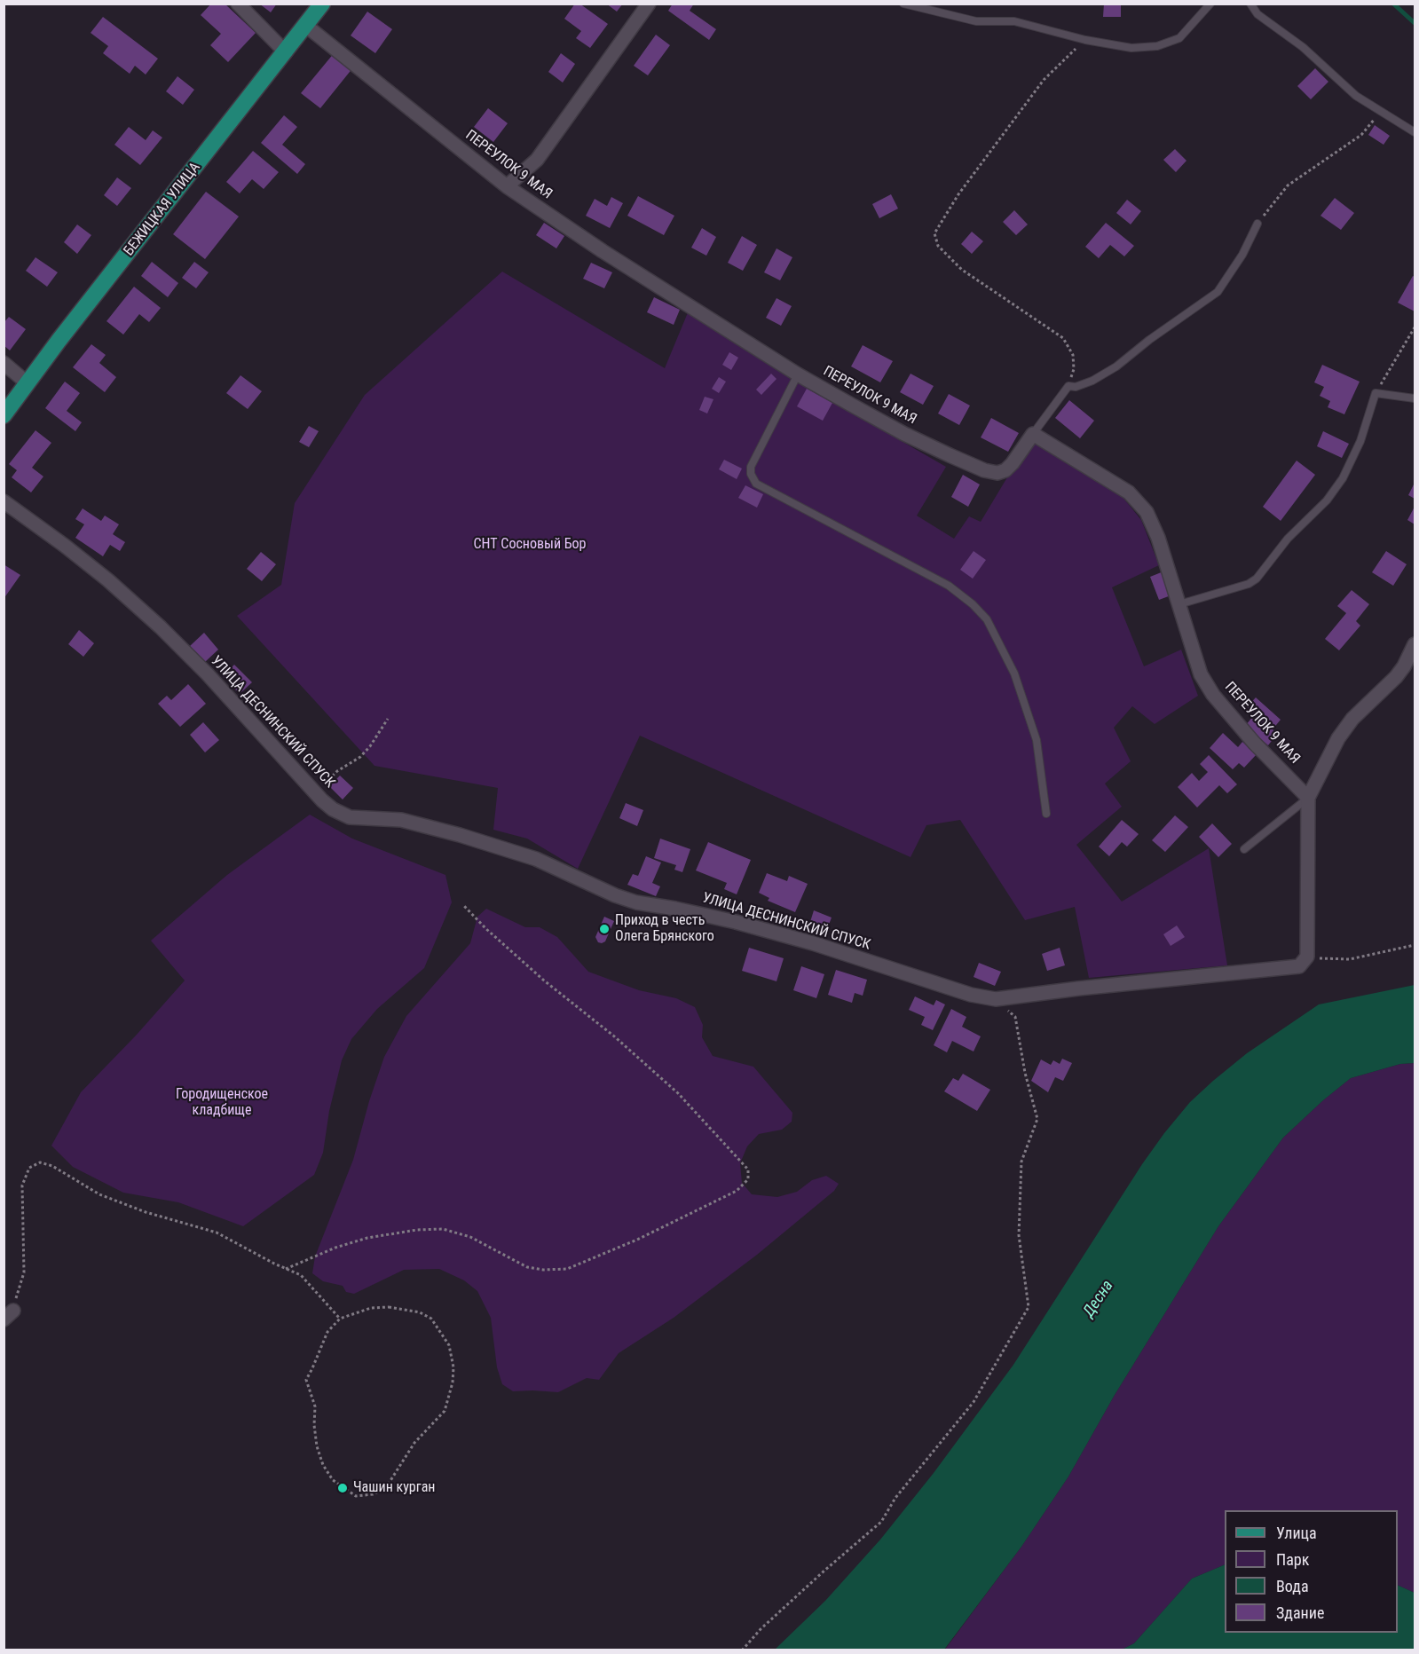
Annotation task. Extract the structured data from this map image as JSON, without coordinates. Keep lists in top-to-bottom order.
{
  "streets": {
    "main road": ["БЕЖИЦКАЯ УЛИЦА"],
    "street": ["ПЕРЕУЛОК 9 МАЯ", "УЛИЦА ДЕСНИНСКИЙ СПУСК"]
  },
  "crossings": [
    ["ПЕРЕУЛОК 9 МАЯ", "БЕЖИЦКАЯ УЛИЦА"]
  ],
  "water": ["Десна"],
  "parks": ["СНТ Сосновый Бор", "Городищенское кладбище"],
  "places": ["Приход в честь Олега Брянского", "Чашин курган"],
  "legend": [
    "Улица",
    "Парк",
    "Вода",
    "Здание"
  ]
}
